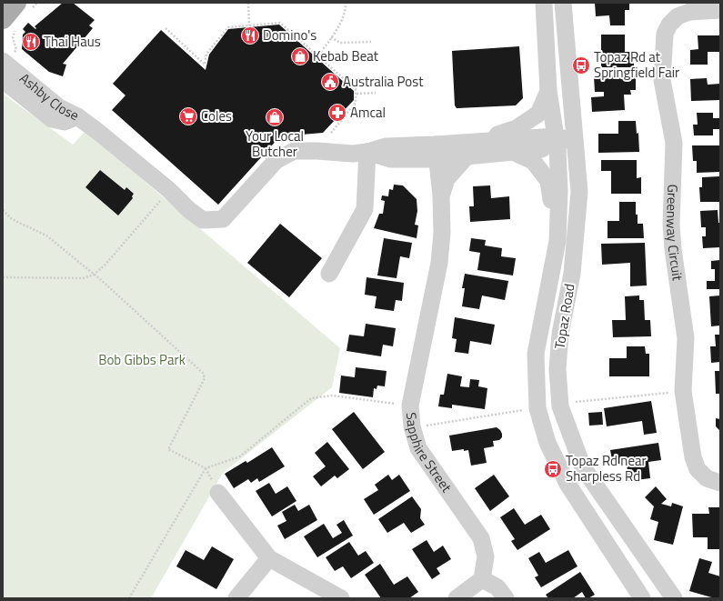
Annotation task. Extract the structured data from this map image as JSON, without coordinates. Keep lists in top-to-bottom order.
{
  "streets": {
    "street": [
      "Ashby Close",
      "Greenway Circuit",
      "Topaz Road",
      "Sapphire Street"
    ]
  },
  "parks": ["Bob Gibbs Park"],
  "places": {
    "restaurant": ["Domino's", "Thai Haus"],
    "shop": ["Kebab Beat", "Your Local Butcher"],
    "bus stop": ["Topaz Rd at Springfield Fair", "Topaz Rd near Sharpless Rd"],
    "public building": ["Australia Post"],
    "pharmacy": ["Amcal"],
    "supermarket": ["Coles"]
  }
}
